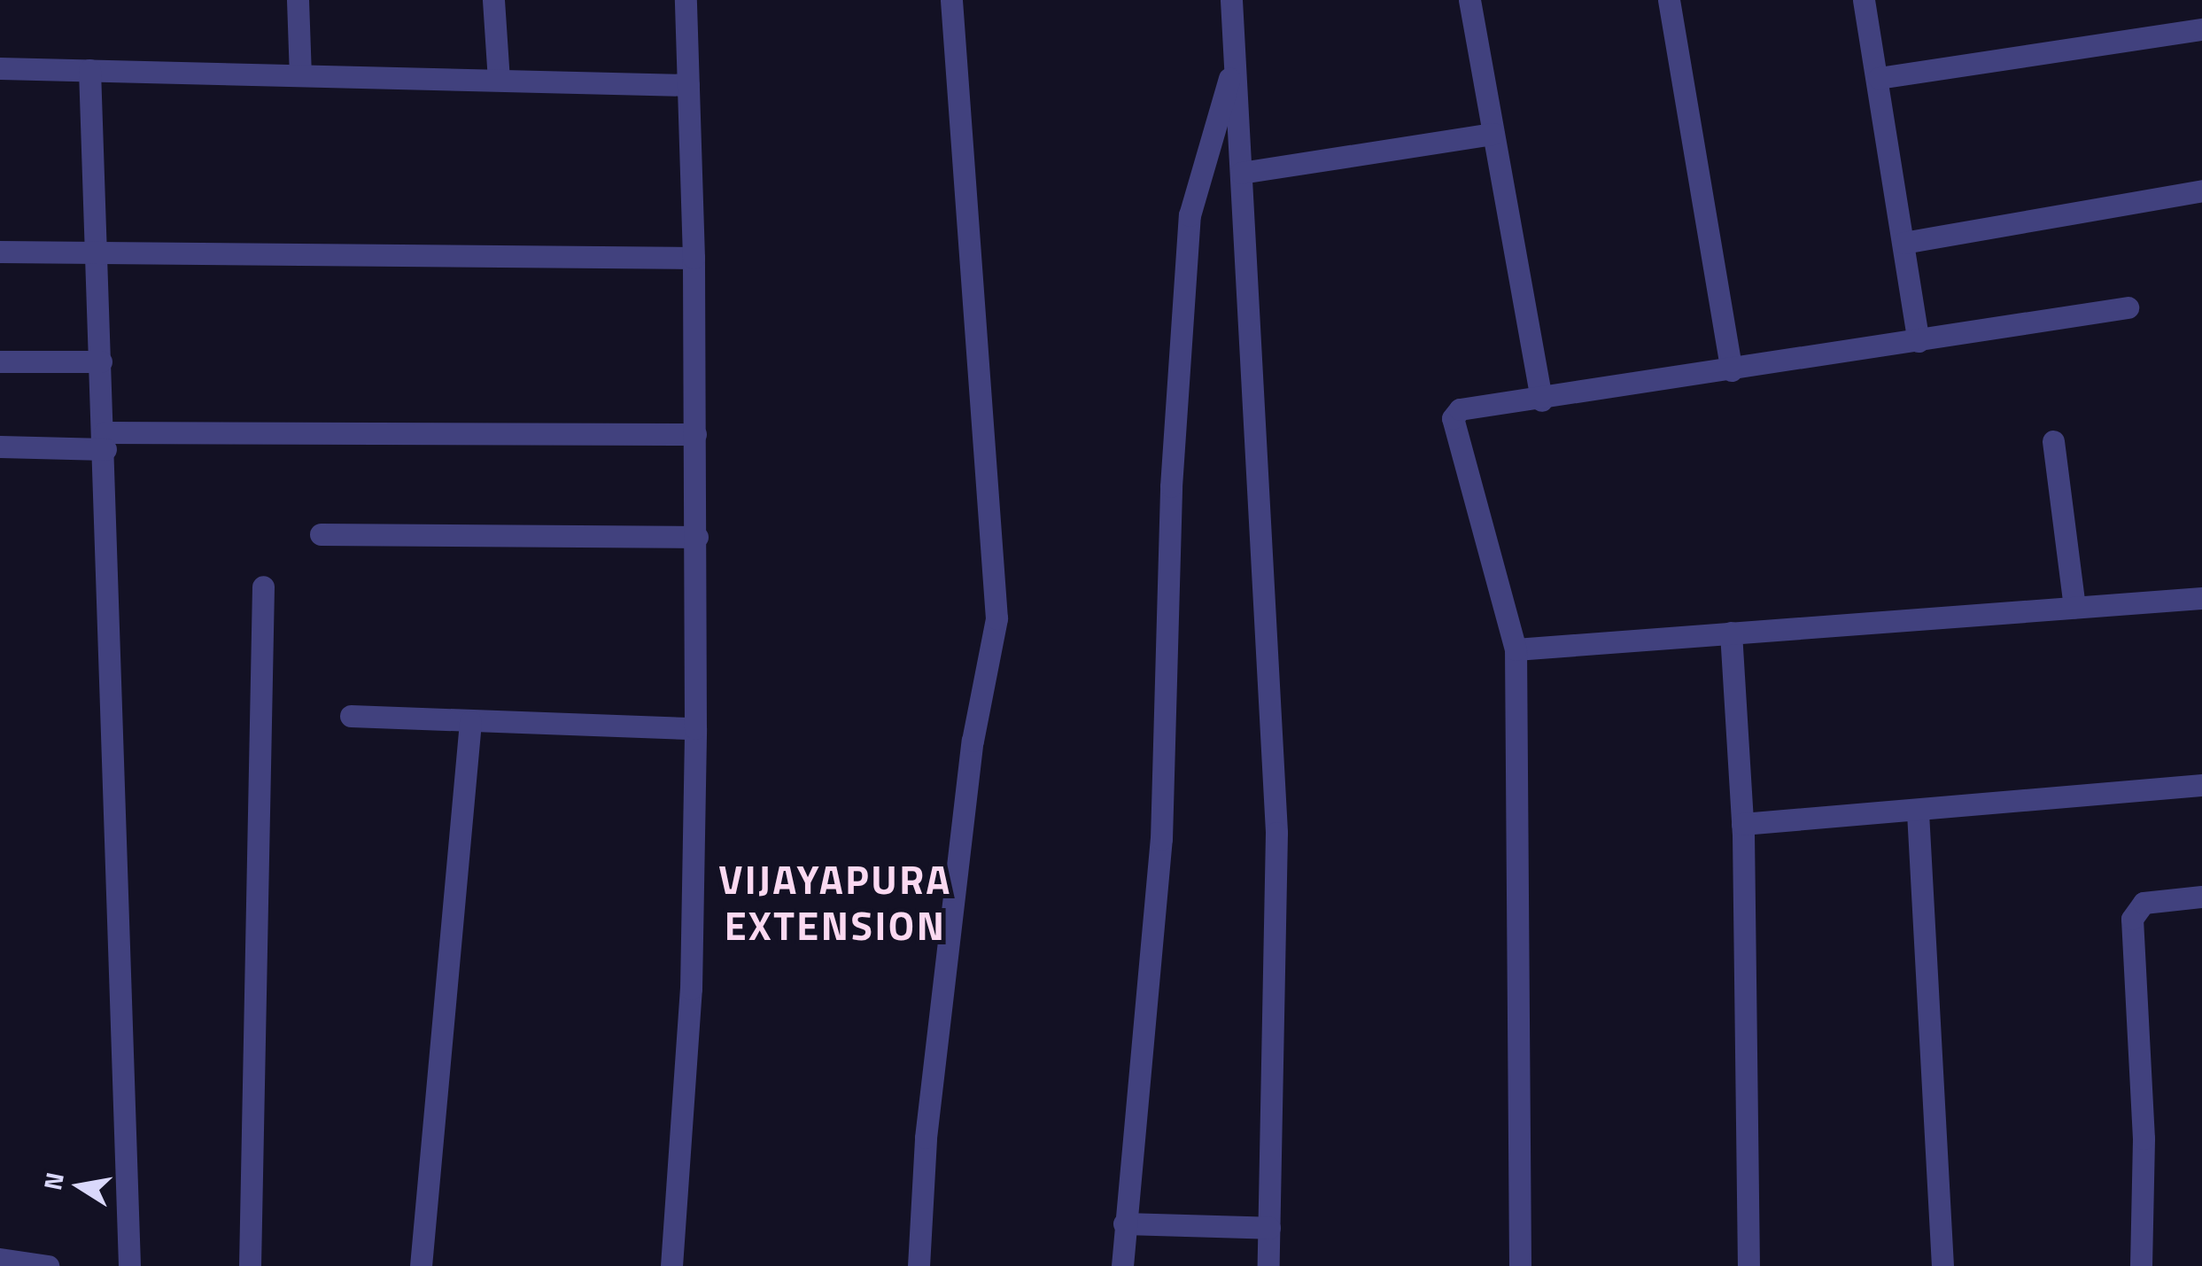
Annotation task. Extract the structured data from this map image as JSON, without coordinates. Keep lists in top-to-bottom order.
{
  "districts": ["VIJAYAPURA EXTENSION"],
  "north": "left"
}
